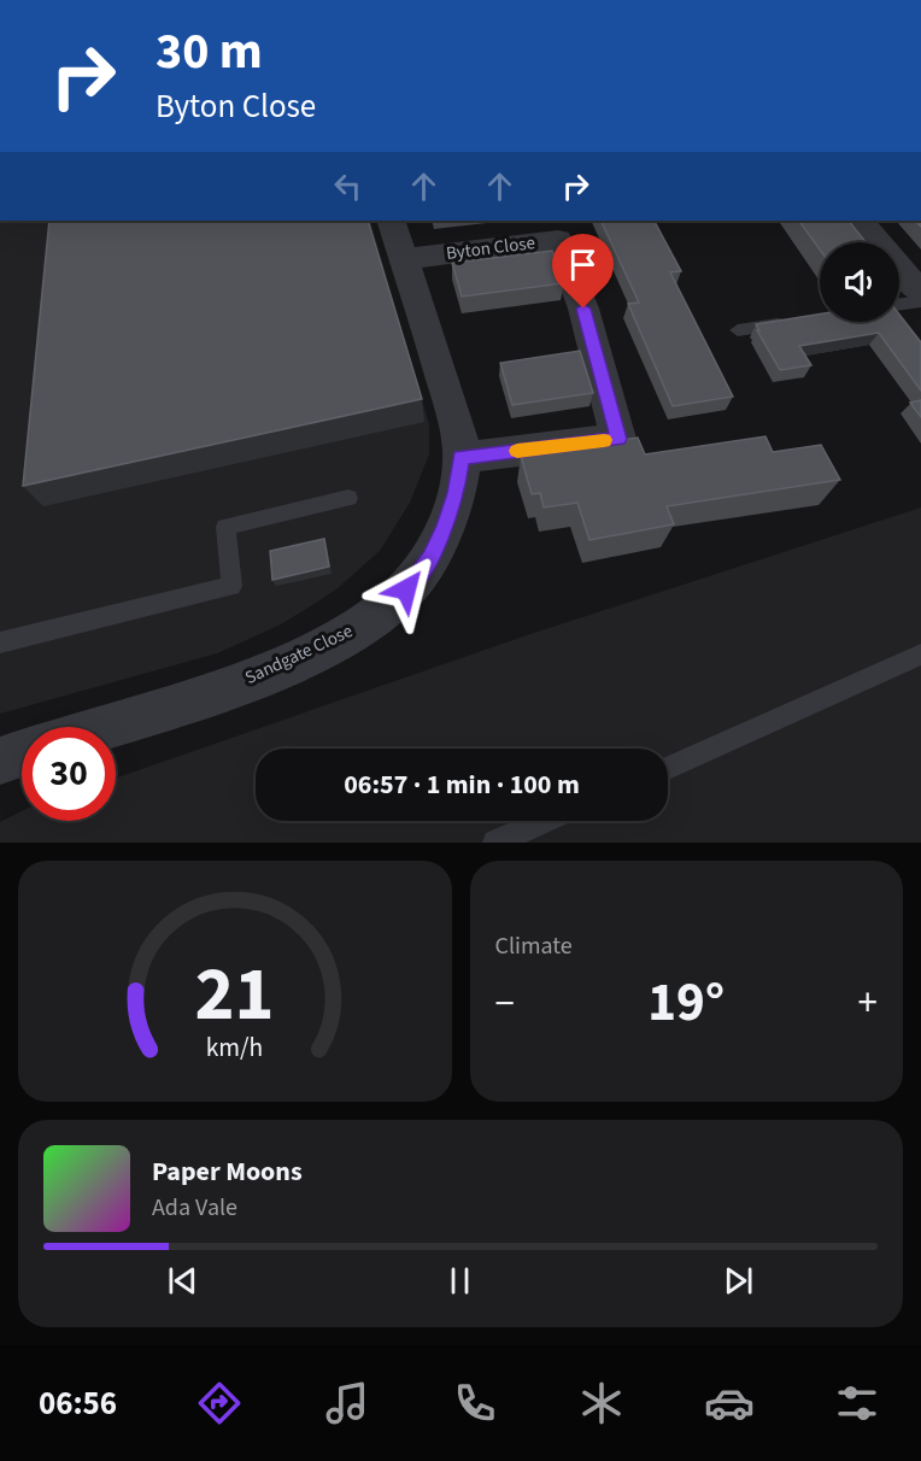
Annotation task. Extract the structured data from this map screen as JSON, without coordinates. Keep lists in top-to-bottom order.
{
  "streets": {
    "street": ["Byton Close", "Sandgate Close"]
  },
  "crossings": [
    ["Byton Close", "Sandgate Close"]
  ],
  "page": {
    "turn": ["30 m", "Byton Close"],
    "limit": "30",
    "trip": "06:57 · 1 min · 100 m",
    "tile": "Climate",
    "heat": ["−", "19°", "+"],
    "song": ["Paper Moons", "Ada Vale"],
    "tabs": "06:56",
    "gauge": ["21", "km/h"]
  }
}
